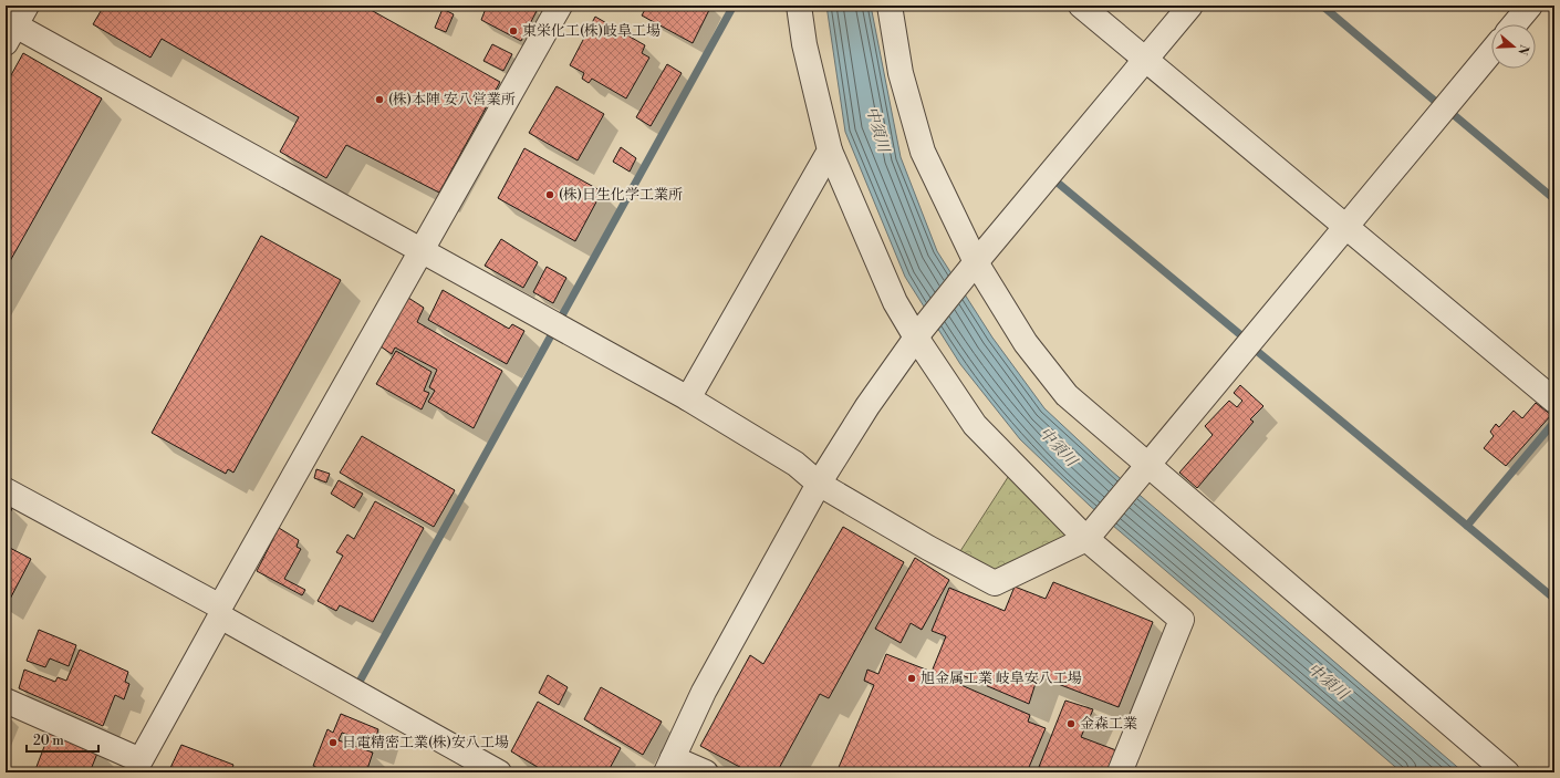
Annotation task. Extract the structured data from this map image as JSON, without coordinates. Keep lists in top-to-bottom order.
{
  "water": ["中須川"],
  "places": [
    "東栄化工(株)岐阜工場",
    "(株)本陣 安八営業所",
    "(株)日生化学工業所",
    "旭金属工業 岐阜安八工場",
    "金森工業",
    "日電精密工業(株)安八工場"
  ],
  "scale_bar": "20 m",
  "north": "right"
}
